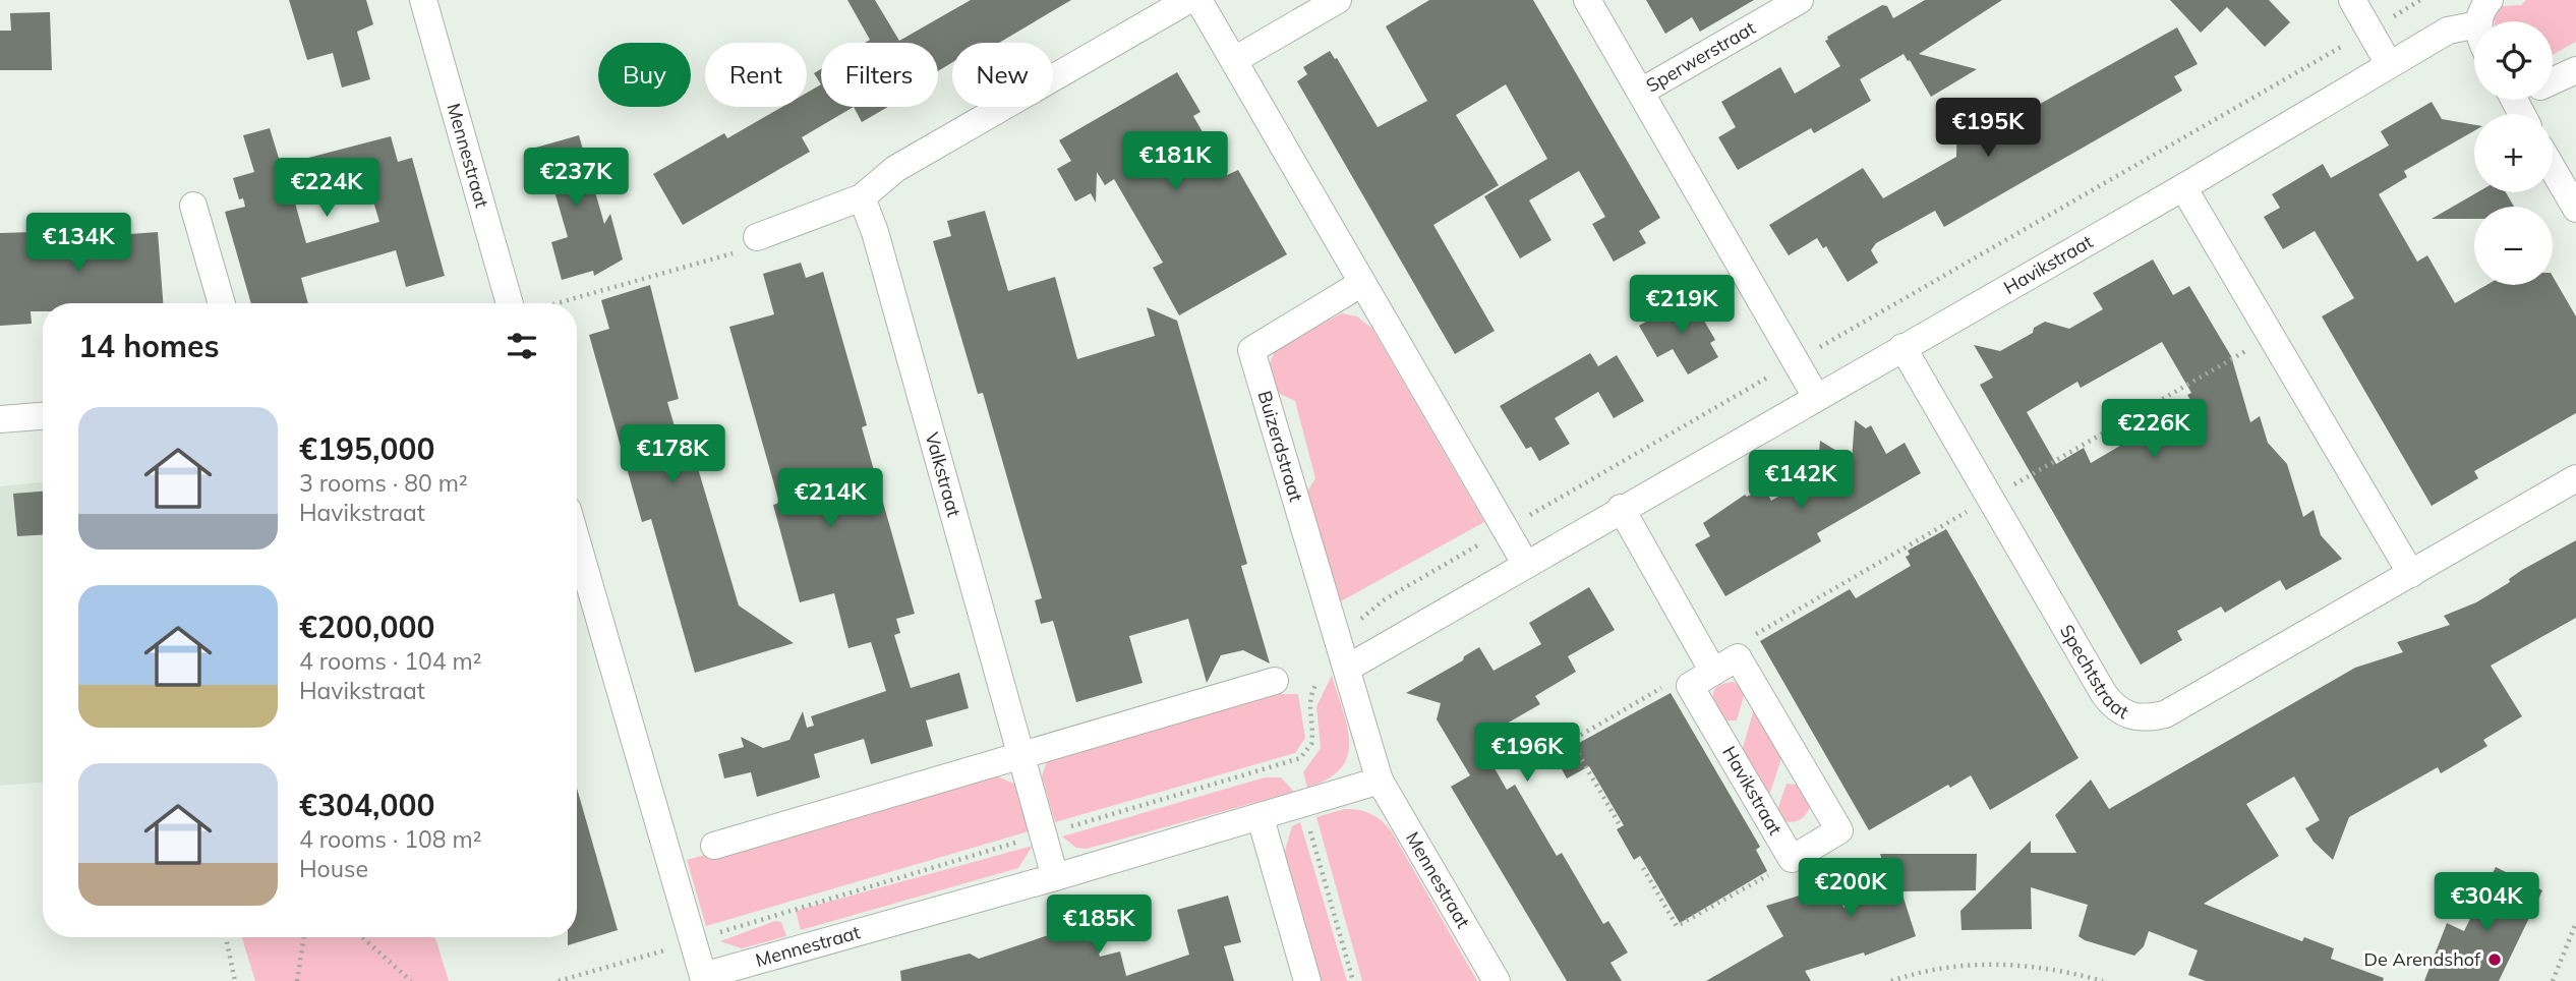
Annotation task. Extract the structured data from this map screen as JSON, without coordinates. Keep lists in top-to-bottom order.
{
  "streets": {
    "street": [
      "Sperwerstraat",
      "Mennestraat",
      "Havikstraat",
      "Buizerdstraat",
      "Valkstraat",
      "Spechtstraat"
    ]
  },
  "crossings": [
    ["Mennestraat", "Havikstraat"],
    ["Mennestraat", "Buizerdstraat"],
    ["Mennestraat", "Valkstraat"],
    ["Havikstraat", "Buizerdstraat"],
    ["Havikstraat", "Spechtstraat"]
  ],
  "places": ["De Arendshof"],
  "page": {
    "map_buttons": ["+", "−"],
    "chip": [
      "Buy",
      "Rent",
      "Filters",
      "New"
    ],
    "price": [
      "€195K",
      "€181K",
      "€237K",
      "€224K",
      "€134K",
      "€219K",
      "€226K",
      "€178K",
      "€142K",
      "€214K",
      "€196K",
      "€200K",
      "€304K",
      "€185K"
    ],
    "heading": "14 homes",
    "list": [
      {
        "name": "€195,000",
        "note": "3 rooms · 80 m² · Havikstraat"
      },
      {
        "name": "€200,000",
        "note": "4 rooms · 104 m² · Havikstraat"
      },
      {
        "name": "€304,000",
        "note": "4 rooms · 108 m² · House"
      }
    ]
  }
}
